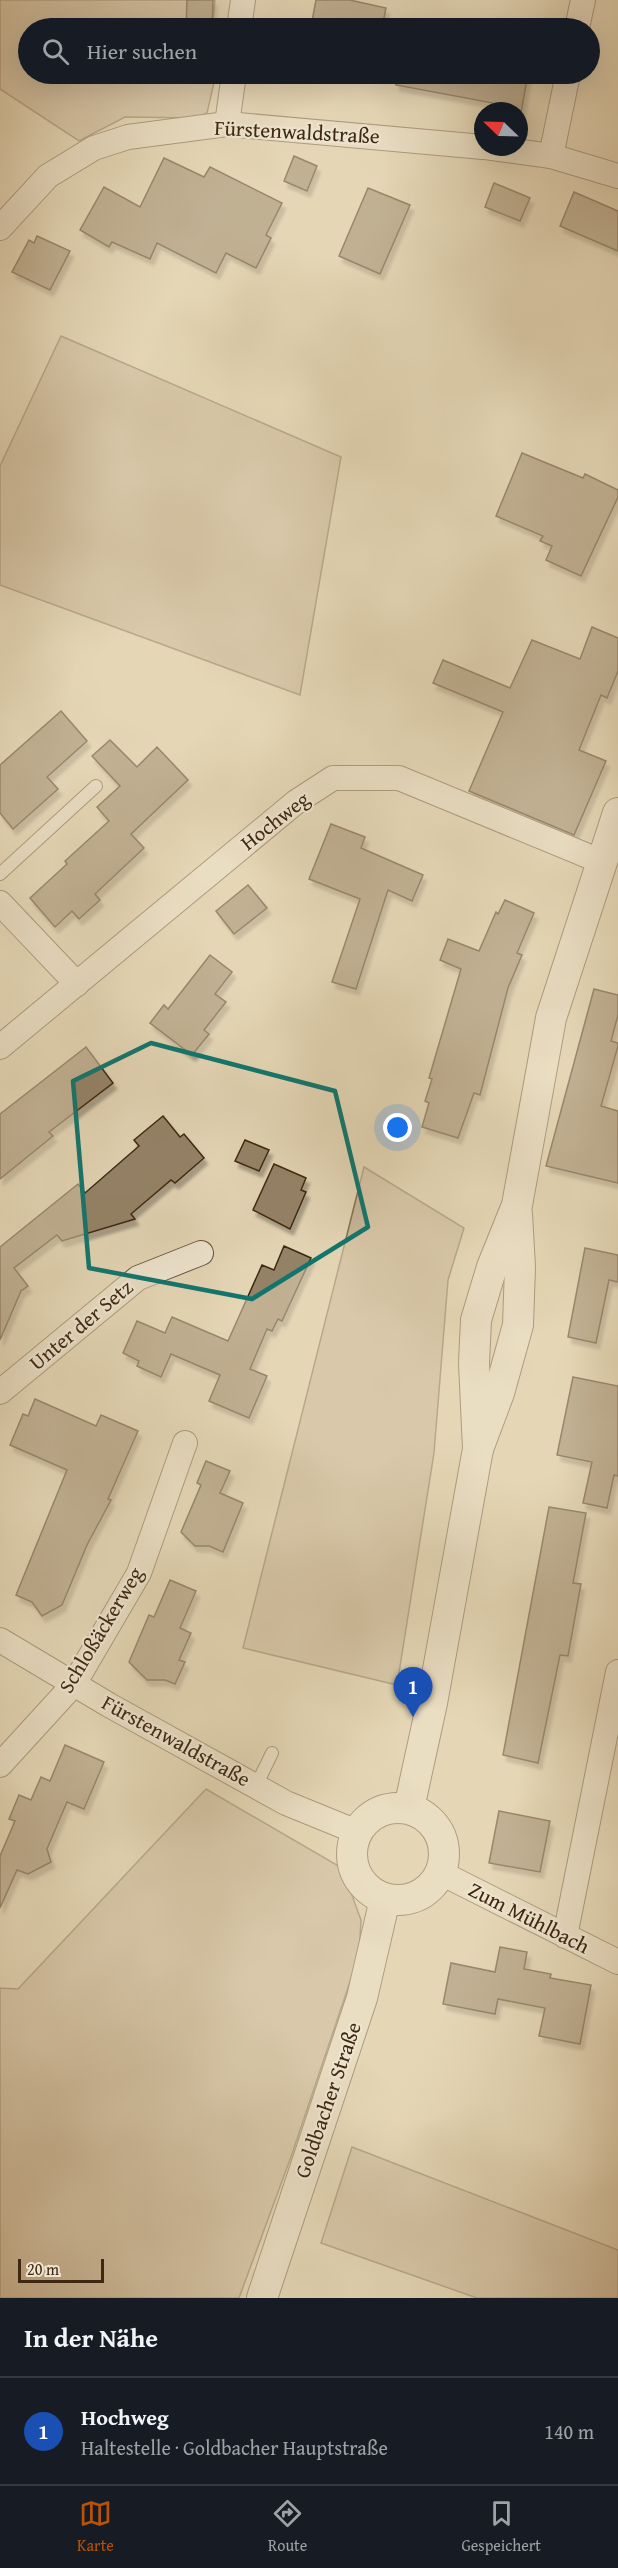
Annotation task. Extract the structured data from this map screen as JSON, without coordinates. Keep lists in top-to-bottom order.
{
  "streets": {
    "street": [
      "Fürstenwaldstraße",
      "Hochweg",
      "Unter der Setz",
      "Schloßäckerweg",
      "Zum Mühlbach",
      "Goldbacher Straße"
    ]
  },
  "crossings": [
    ["Fürstenwaldstraße", "Schloßäckerweg"],
    ["Fürstenwaldstraße", "Zum Mühlbach"],
    ["Fürstenwaldstraße", "Goldbacher Straße"],
    ["Zum Mühlbach", "Goldbacher Straße"]
  ],
  "scale_bar": "20 m",
  "north": "top left",
  "page": {
    "search": "Hier suchen",
    "pins": "1",
    "scale": "20 m",
    "heading": "In der Nähe",
    "list": [
      {
        "mark": "1",
        "name": "Hochweg",
        "note": "Haltestelle · Goldbacher Hauptstraße",
        "value": "140 m"
      }
    ],
    "nav": ["Karte", "Route", "Gespeichert"]
  }
}
